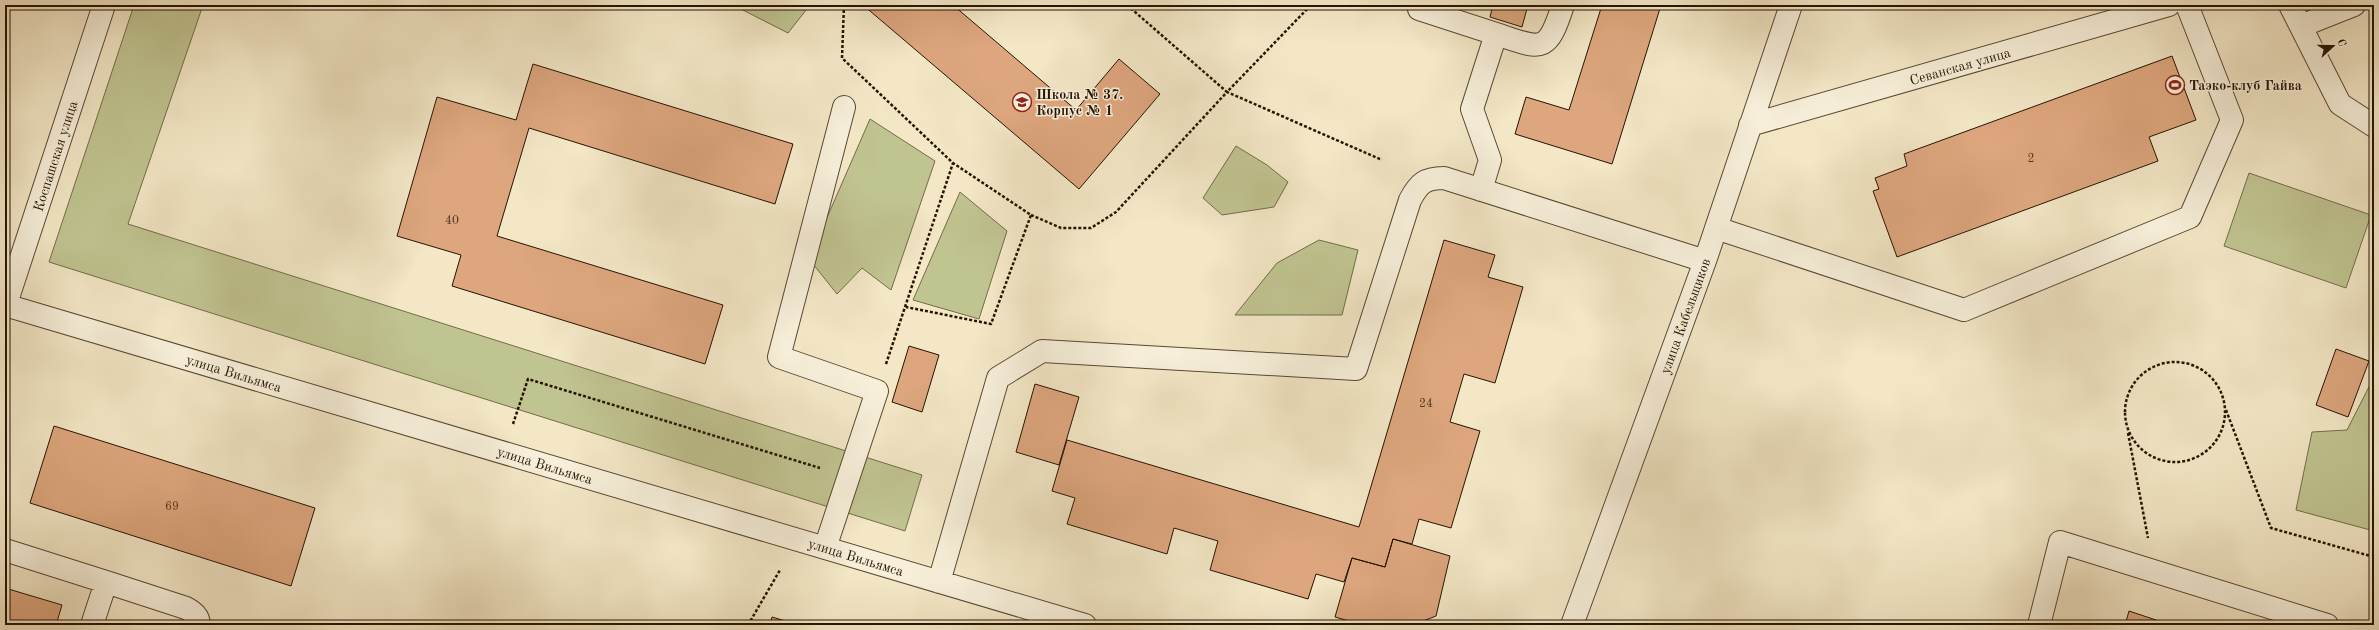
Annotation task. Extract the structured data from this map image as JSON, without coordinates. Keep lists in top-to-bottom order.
{
  "streets": {
    "street": [
      "Севанская улица",
      "Коспашская улица",
      "улица Кабельщиков",
      "улица Вильямса"
    ]
  },
  "crossings": [
    ["Севанская улица", "улица Кабельщиков"],
    ["Коспашская улица", "улица Вильямса"]
  ],
  "places": {
    "sports": ["Таэко-клуб Гайва"],
    "school or university": ["Школа № 37. Корпус № 1"]
  },
  "house_numbers": [
    "2",
    "40",
    "24",
    "69"
  ],
  "north": "right"
}
